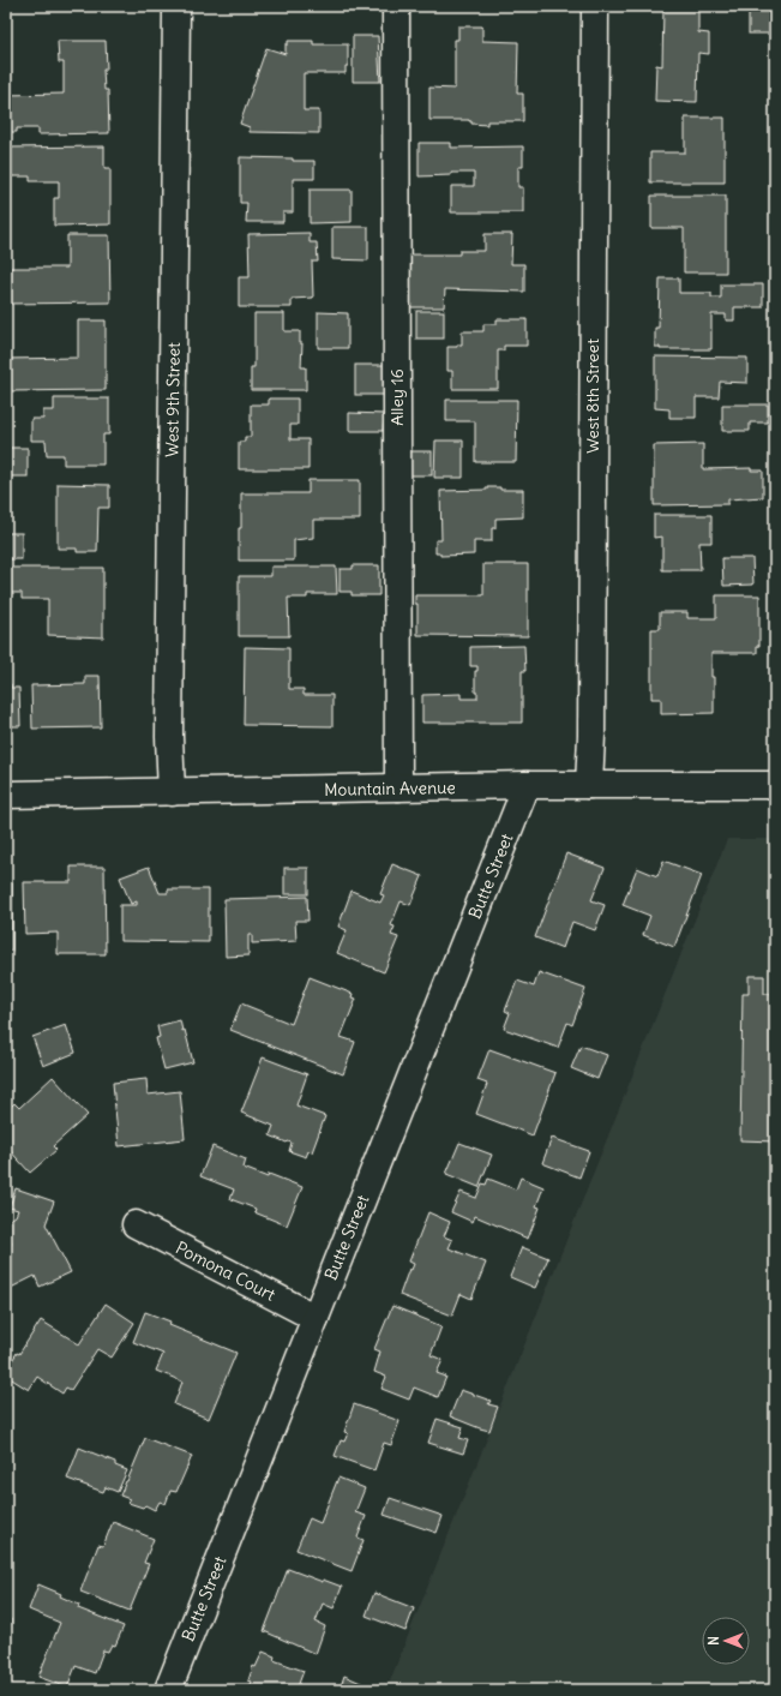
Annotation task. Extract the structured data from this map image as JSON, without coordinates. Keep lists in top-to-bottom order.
{
  "streets": {
    "street": [
      "West 8th Street",
      "Alley 16",
      "West 9th Street",
      "Mountain Avenue",
      "Butte Street",
      "Pomona Court"
    ]
  },
  "crossings": [
    ["West 8th Street", "Mountain Avenue"],
    ["Alley 16", "Mountain Avenue"],
    ["West 9th Street", "Mountain Avenue"],
    ["Mountain Avenue", "Butte Street"],
    ["Butte Street", "Pomona Court"]
  ],
  "north": "left"
}
